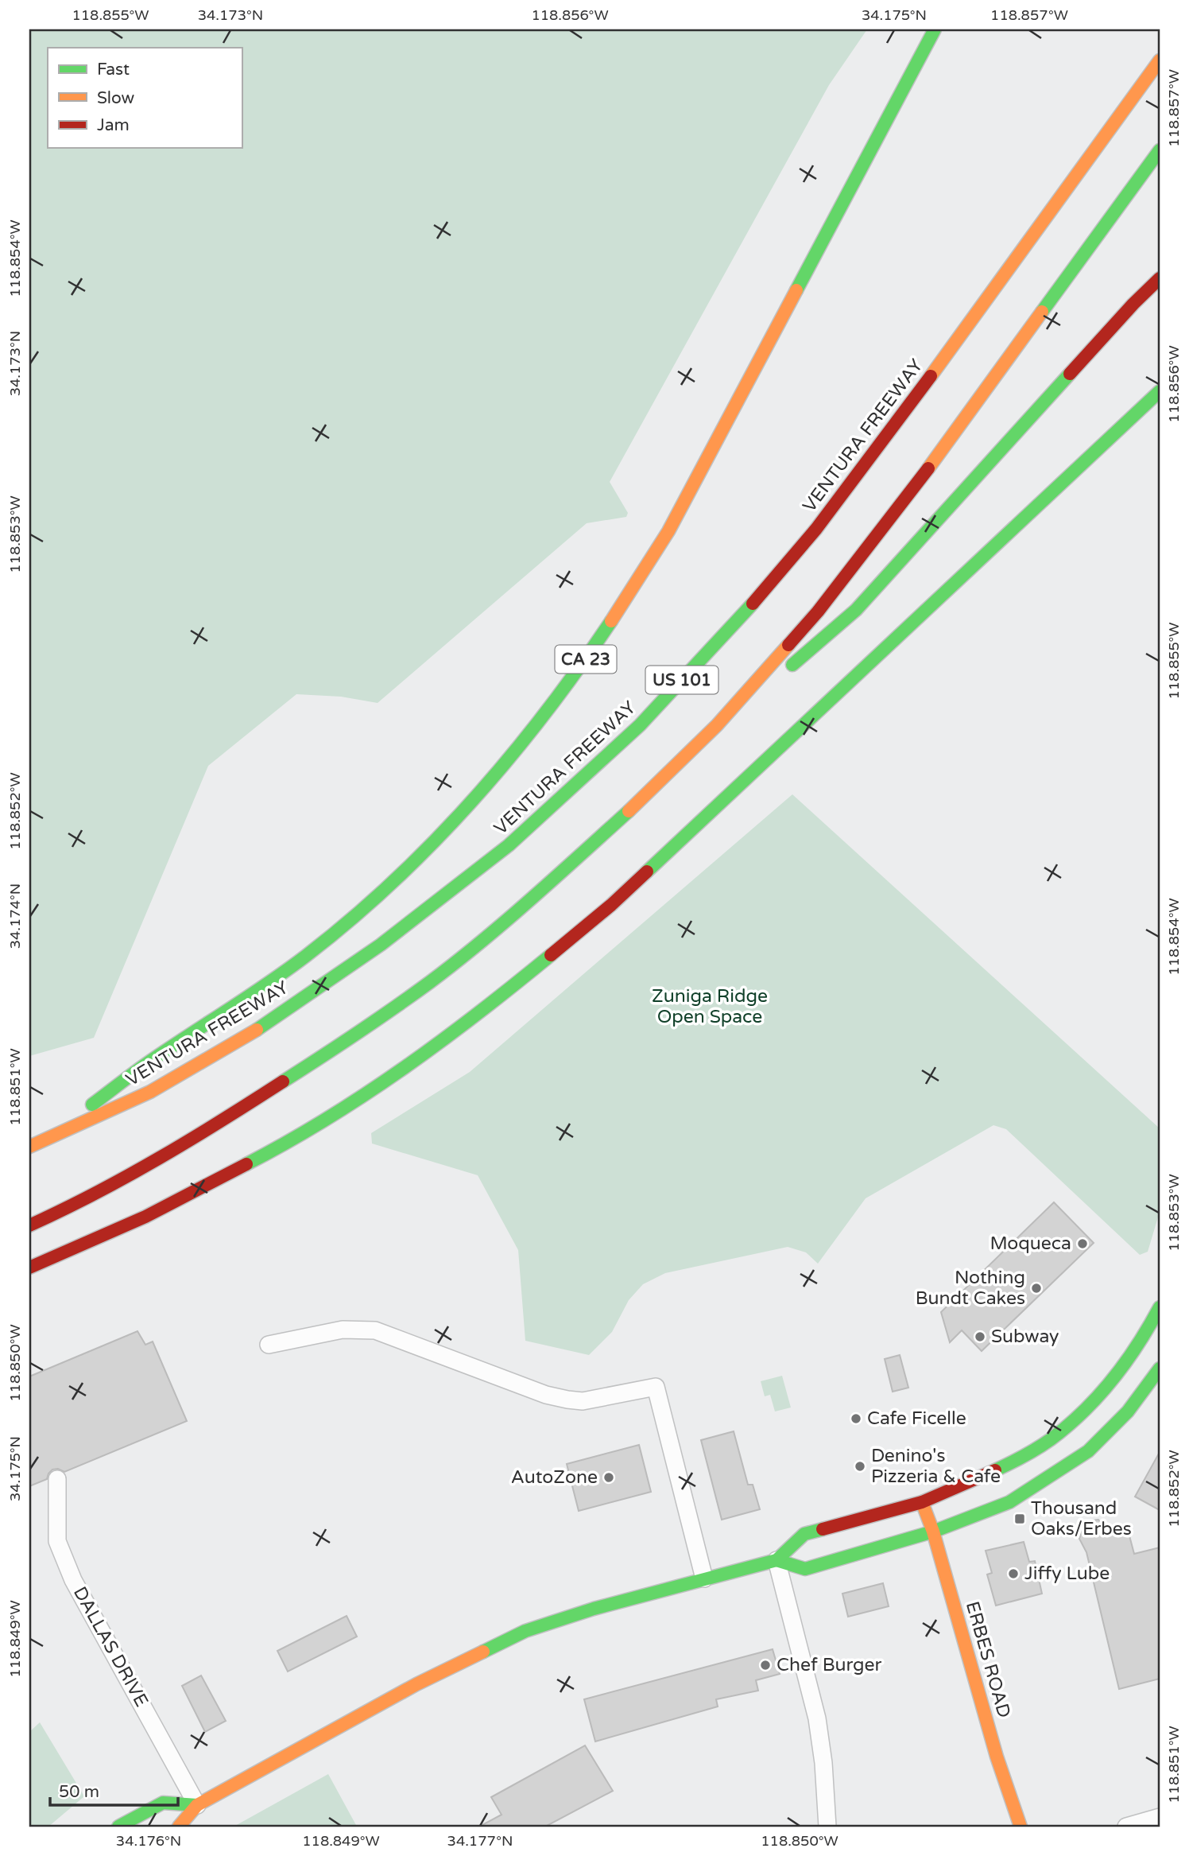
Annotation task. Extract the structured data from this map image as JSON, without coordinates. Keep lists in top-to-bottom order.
{
  "streets": {
    "main road": [
      "VENTURA FREEWAY",
      "CA 23",
      "US 101",
      "ERBES ROAD"
    ],
    "street": ["DALLAS DRIVE"]
  },
  "crossings": [
    ["VENTURA FREEWAY", "CA 23"]
  ],
  "parks": ["Zuniga Ridge Open Space"],
  "places": {
    "other": [
      "Moqueca",
      "Nothing Bundt Cakes",
      "Subway",
      "Cafe Ficelle",
      "Denino's Pizzeria & Cafe",
      "AutoZone",
      "Jiffy Lube",
      "Chef Burger"
    ],
    "transit": ["Thousand Oaks/Erbes"]
  },
  "legend": ["Fast", "Slow", "Jam"],
  "scale_bar": "50 m",
  "coordinates": [
    "118.855°W",
    "34.173°N",
    "118.856°W",
    "34.175°N",
    "118.857°W",
    "118.854°W",
    "118.853°W",
    "118.852°W",
    "34.174°N",
    "118.851°W",
    "118.850°W",
    "118.849°W",
    "34.176°N",
    "34.177°N"
  ]
}
